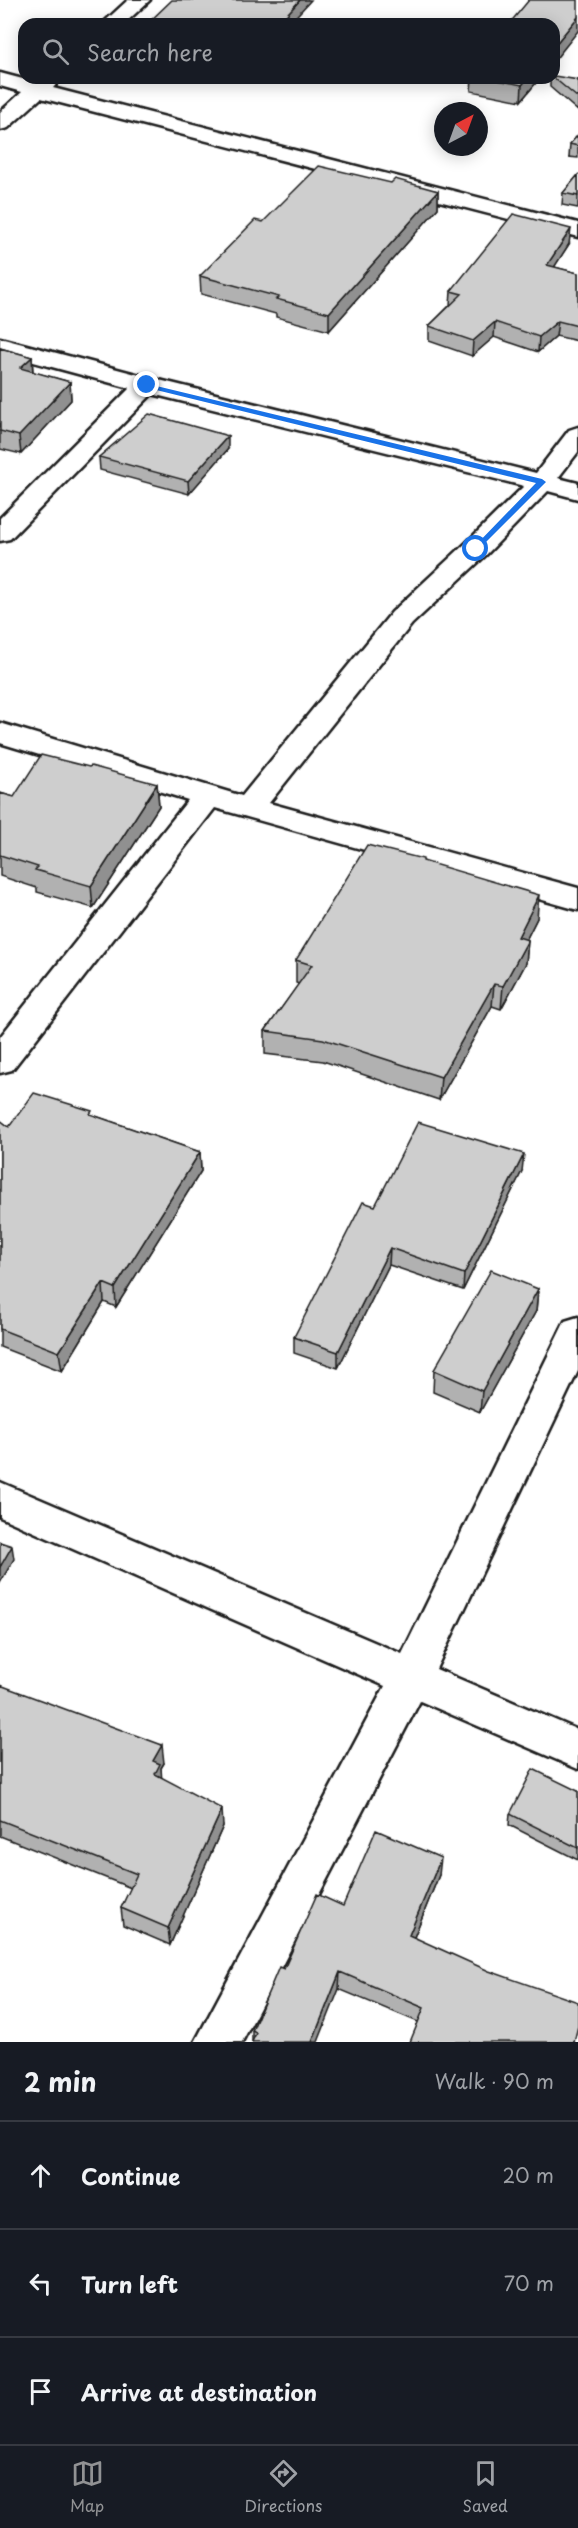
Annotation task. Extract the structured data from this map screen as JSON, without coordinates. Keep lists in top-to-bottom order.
{
  "north": "top right",
  "page": {
    "search": "Search here",
    "heading": ["2 min", "Walk · 90 m"],
    "list": [
      ["Continue", "20 m"],
      ["Turn left", "70 m"],
      "Arrive at destination"
    ],
    "nav": ["Map", "Directions", "Saved"]
  }
}
